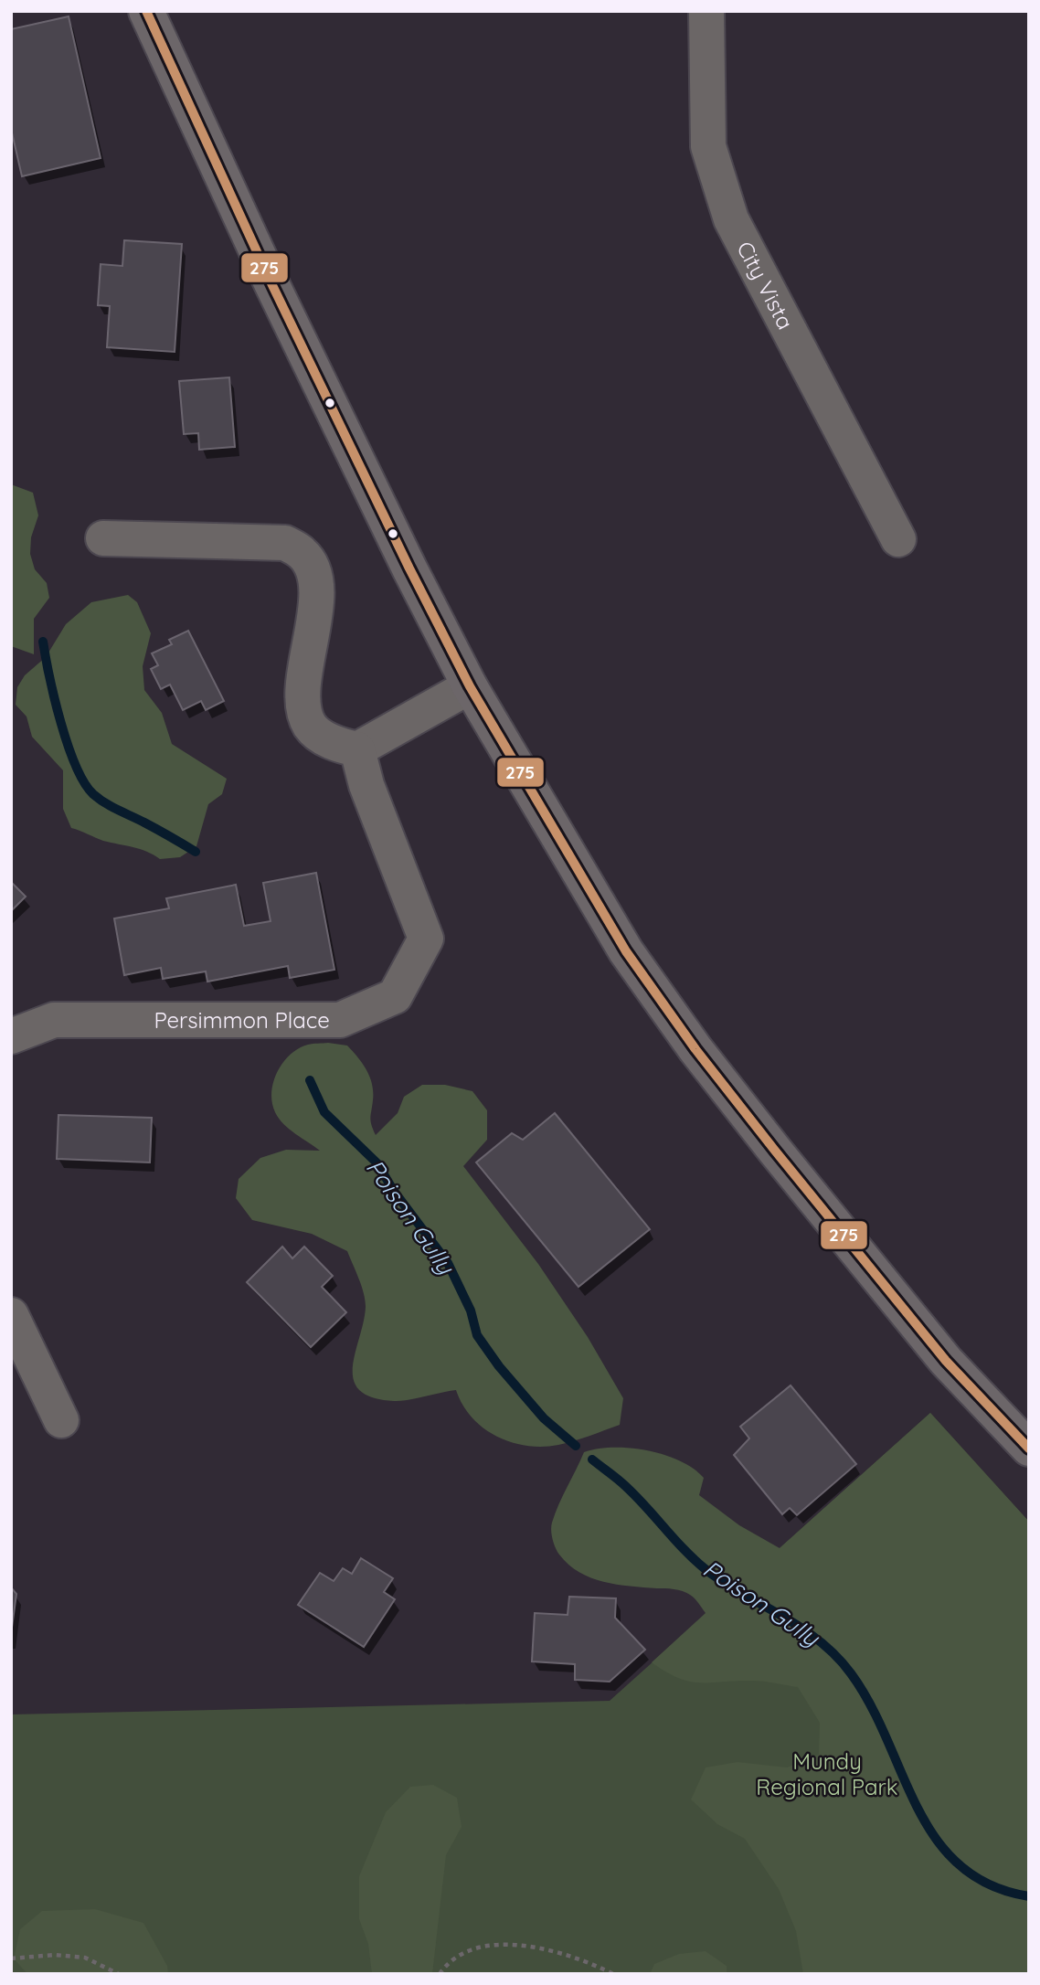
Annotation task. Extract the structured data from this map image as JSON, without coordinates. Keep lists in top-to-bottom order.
{
  "streets": {
    "street": ["City Vista", "Persimmon Place"]
  },
  "water": ["Poison Gully"],
  "parks": ["Mundy Regional Park"],
  "lines": ["transit line 275"]
}
